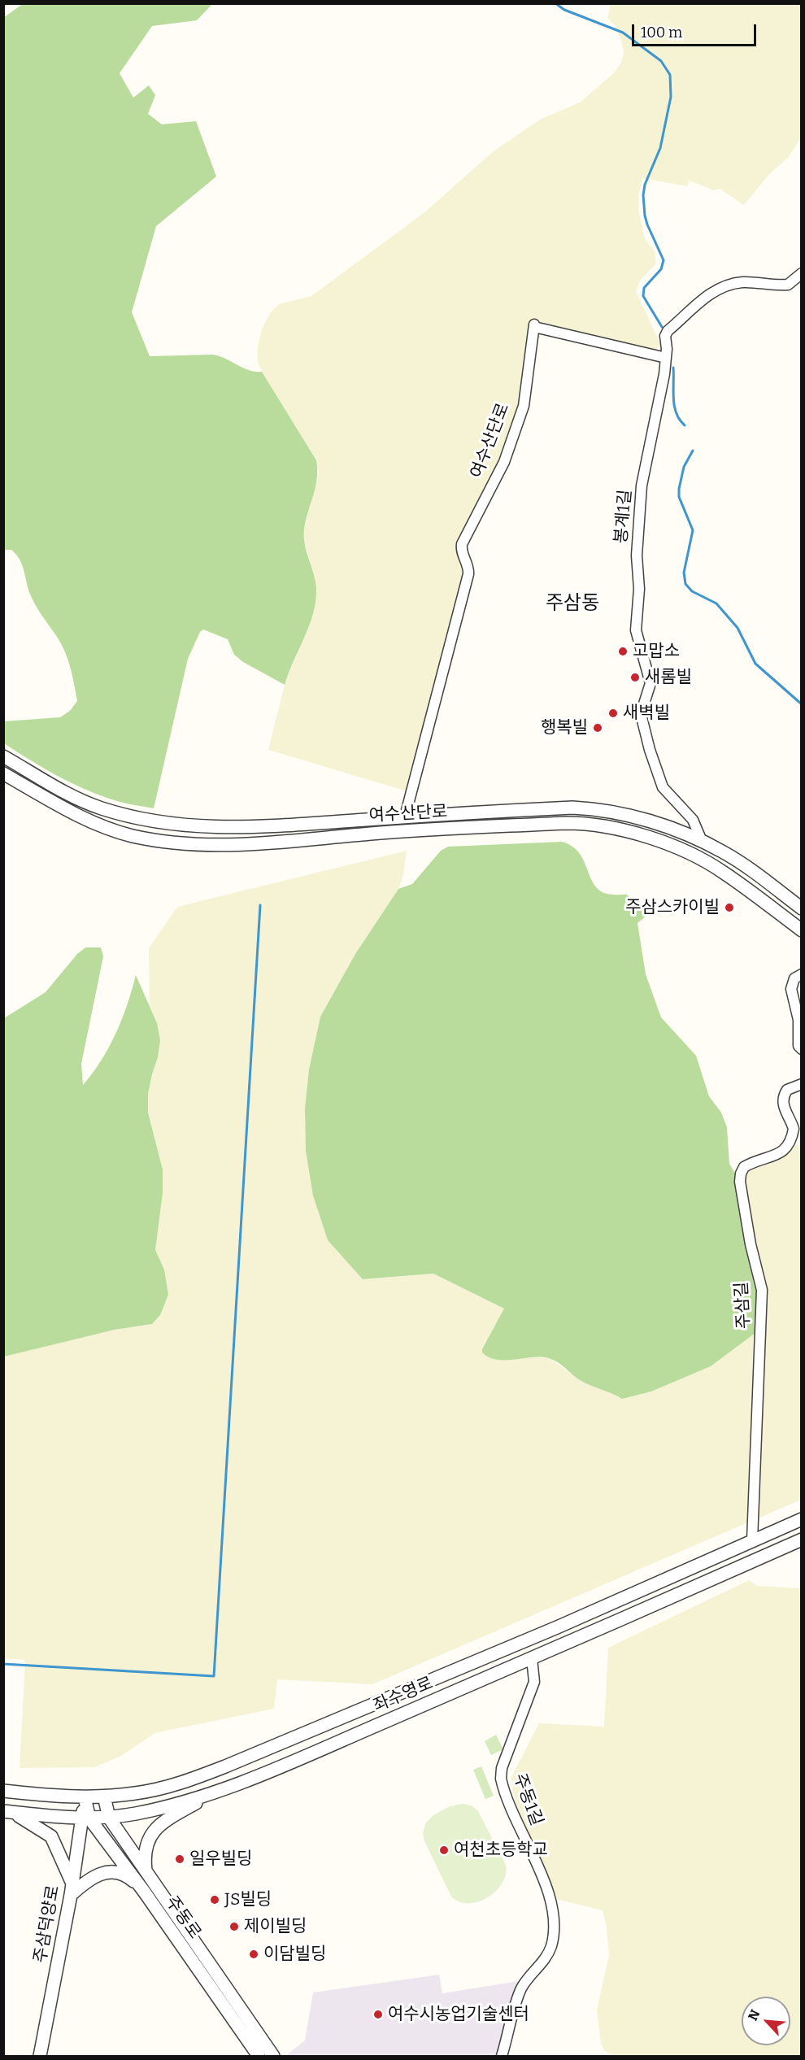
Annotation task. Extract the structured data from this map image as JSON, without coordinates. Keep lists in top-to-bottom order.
{
  "streets": {
    "street": [
      "여수산단로",
      "봉계1길",
      "주삼길",
      "좌수영로",
      "주동1길",
      "주동로",
      "주삼덕양로"
    ]
  },
  "crossings": [
    ["여수산단로", "봉계1길"],
    ["주삼길", "좌수영로"],
    ["좌수영로", "주동1길"],
    ["좌수영로", "주동로"],
    ["좌수영로", "주삼덕양로"],
    ["주동로", "주삼덕양로"]
  ],
  "districts": ["주삼동"],
  "places": [
    "고맙소",
    "새롬빌",
    "새벽빌",
    "행복빌",
    "주삼스카이빌",
    "여천초등학교",
    "일우빌딩",
    "JS빌딩",
    "제이빌딩",
    "이담빌딩",
    "여수시농업기술센터"
  ],
  "scale_bar": "100 m",
  "north": "top left"
}
